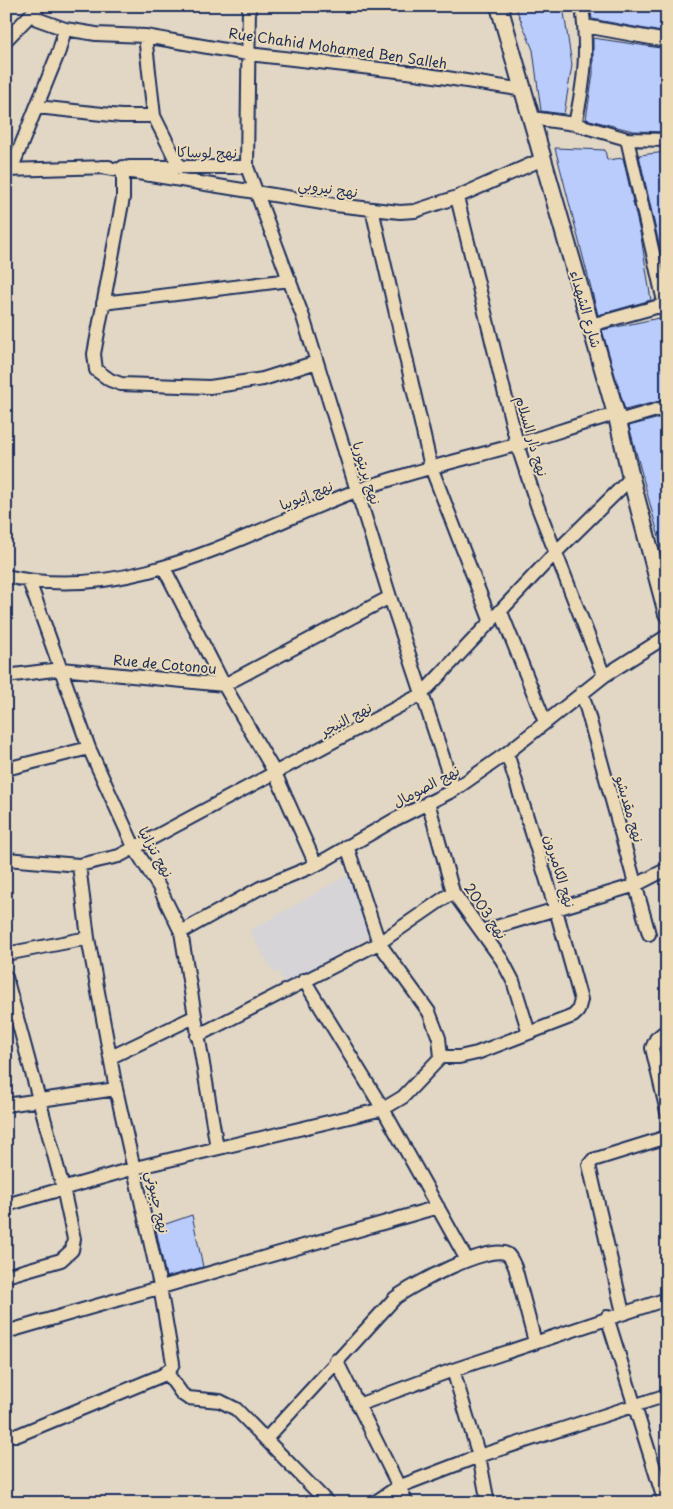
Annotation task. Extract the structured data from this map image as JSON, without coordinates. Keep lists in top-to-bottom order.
{
  "streets": {
    "main road": ["شارع الشهداء"],
    "street": [
      "Rue Chahid Mohamed Ben Salleh",
      "نهج لوساكا",
      "نهج نيروبي",
      "نهج دار السلام",
      "نهج بريتوريا",
      "نهج إثيوبيا",
      "Rue de Cotonou",
      "نهج النيجر",
      "نهج الصومال",
      "نهج مقديشو",
      "نهج تنزانيا",
      "نهج الكاميرون",
      "نهج 2003",
      "نهج جيبوتي"
    ]
  },
  "crossings": [
    ["Rue Chahid Mohamed Ben Salleh", "نهج لوساكا"],
    ["Rue Chahid Mohamed Ben Salleh", "شارع الشهداء"],
    ["نهج لوساكا", "نهج نيروبي"],
    ["نهج لوساكا", "نهج بريتوريا"],
    ["نهج نيروبي", "شارع الشهداء"],
    ["نهج نيروبي", "نهج دار السلام"],
    ["نهج نيروبي", "نهج بريتوريا"],
    ["شارع الشهداء", "نهج إثيوبيا"],
    ["شارع الشهداء", "نهج النيجر"],
    ["نهج دار السلام", "نهج إثيوبيا"],
    ["نهج دار السلام", "نهج النيجر"],
    ["نهج دار السلام", "نهج الصومال"],
    ["نهج بريتوريا", "نهج إثيوبيا"],
    ["نهج بريتوريا", "Rue de Cotonou"],
    ["نهج بريتوريا", "نهج النيجر"],
    ["نهج بريتوريا", "نهج الصومال"],
    ["نهج إثيوبيا", "نهج تنزانيا"],
    ["Rue de Cotonou", "نهج تنزانيا"],
    ["نهج النيجر", "نهج تنزانيا"],
    ["نهج النيجر", "نهج جيبوتي"],
    ["نهج الصومال", "نهج مقديشو"],
    ["نهج الصومال", "نهج تنزانيا"],
    ["نهج الصومال", "نهج الكاميرون"],
    ["نهج الصومال", "نهج 2003"],
    ["نهج الكاميرون", "نهج 2003"]
  ]
}
